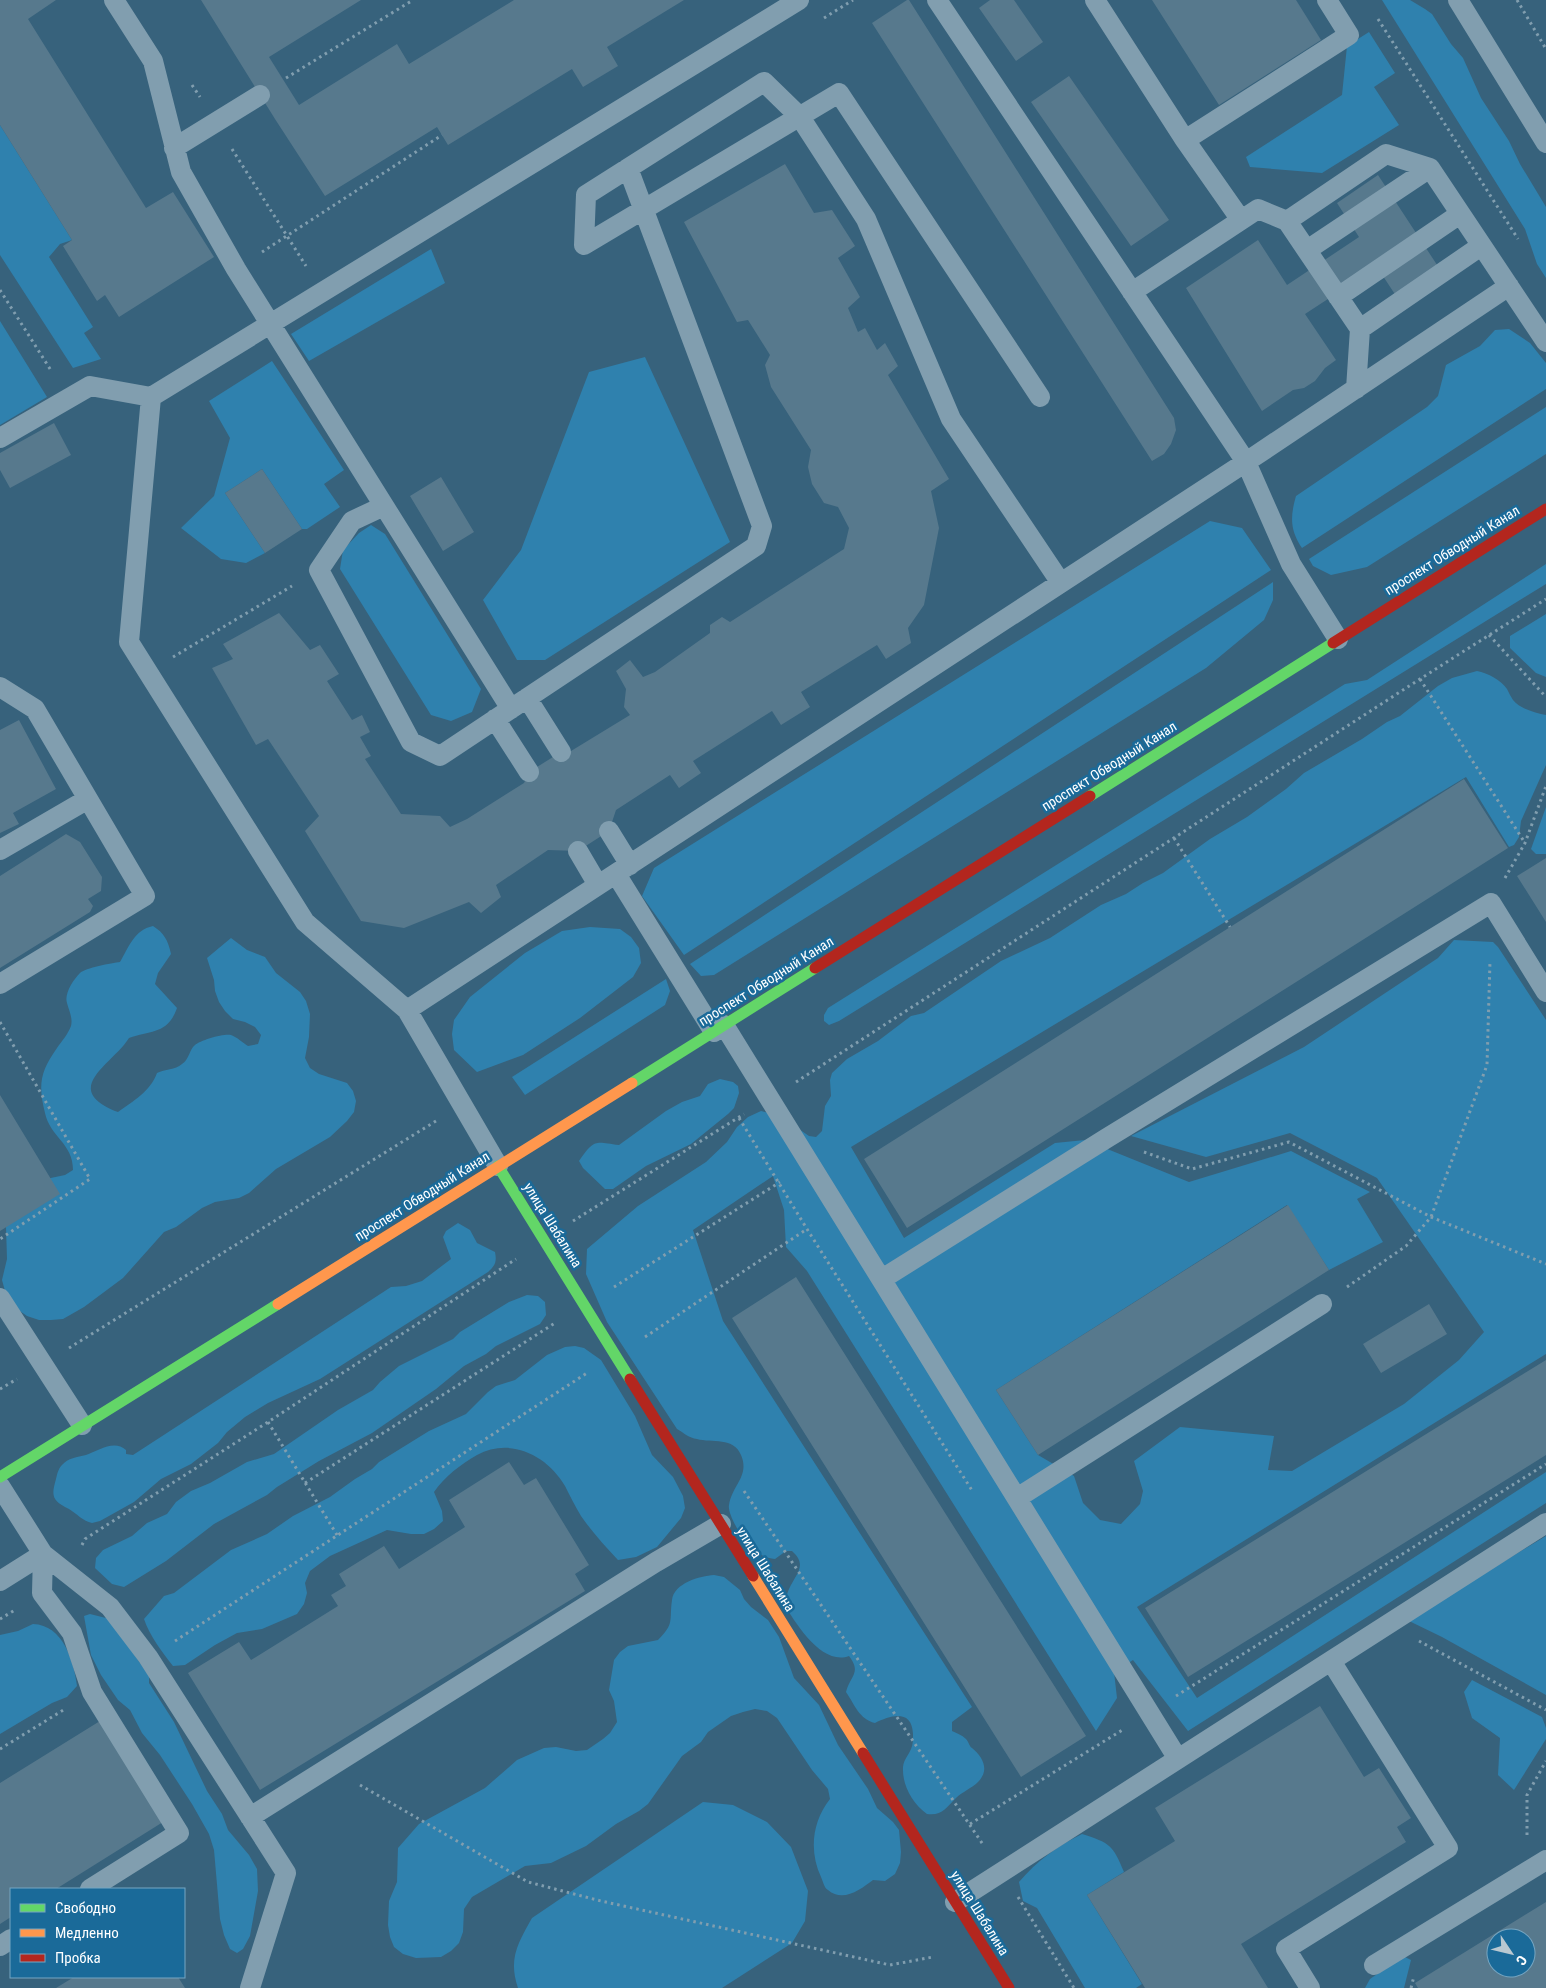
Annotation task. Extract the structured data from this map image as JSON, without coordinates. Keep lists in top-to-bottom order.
{
  "streets": {
    "main road": ["проспект Обводный Канал", "улица Шабалина"]
  },
  "crossings": [
    ["проспект Обводный Канал", "улица Шабалина"]
  ],
  "legend": ["Свободно", "Медленно", "Пробка"],
  "north": "bottom right"
}
